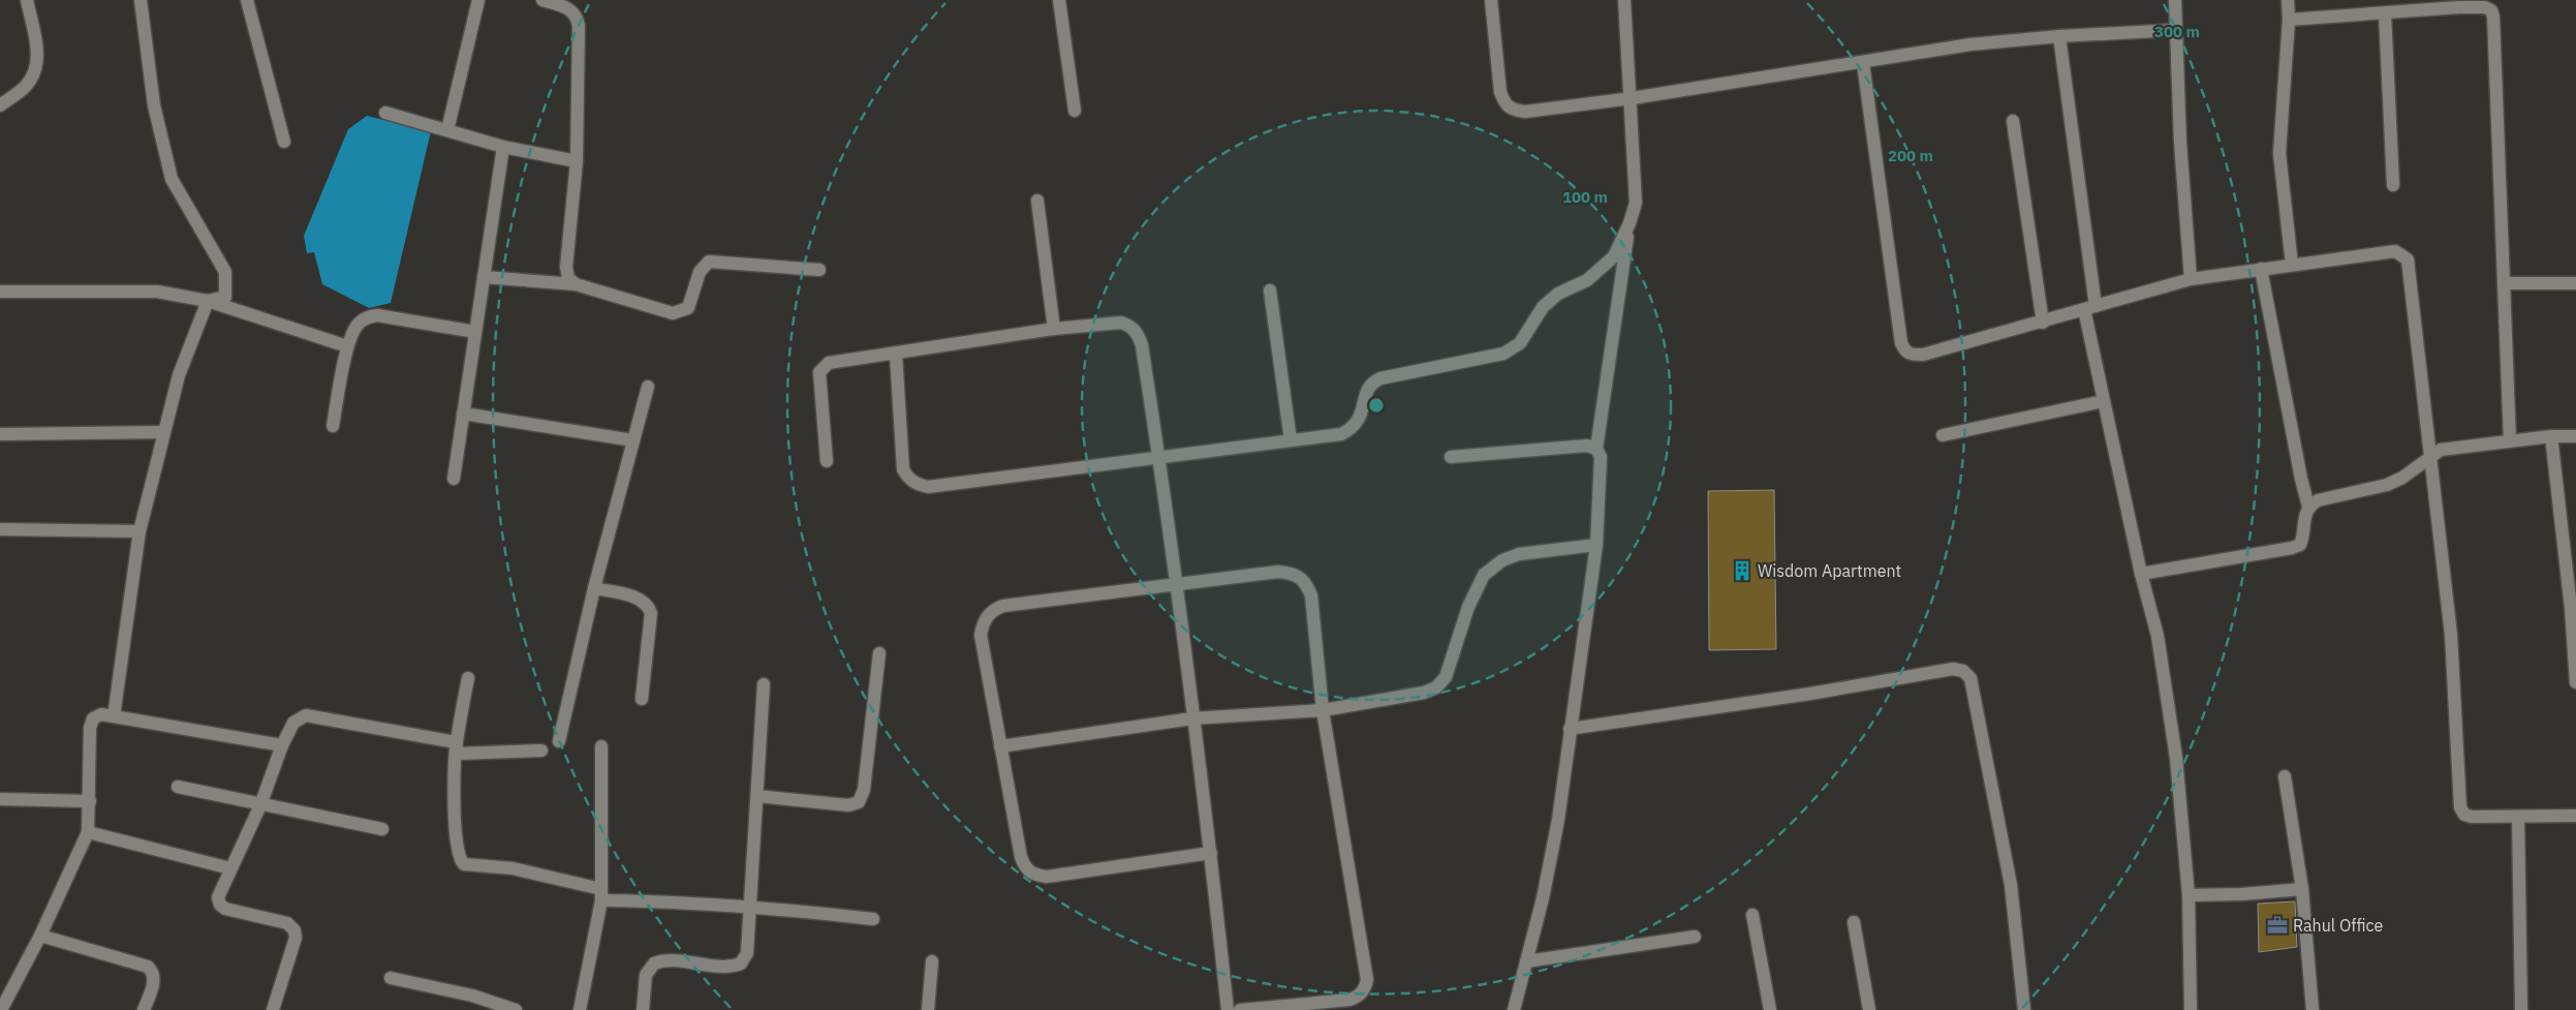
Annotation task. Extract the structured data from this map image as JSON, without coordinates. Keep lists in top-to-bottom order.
{
  "places": {
    "building": ["Wisdom Apartment"],
    "office": ["Rahul Office"]
  },
  "rings": ["300 m", "200 m", "100 m"]
}
